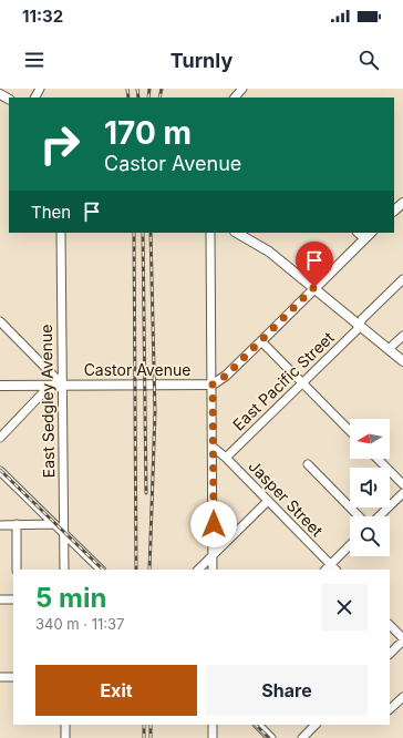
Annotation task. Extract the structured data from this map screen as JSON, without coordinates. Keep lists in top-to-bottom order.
{
  "streets": {
    "main road": ["Castor Avenue"],
    "street": ["East Pacific Street", "East Sedgley Avenue", "Jasper Street"]
  },
  "crossings": [
    ["Castor Avenue", "East Sedgley Avenue"],
    ["East Pacific Street", "Jasper Street"]
  ],
  "north": "left",
  "page": {
    "status": "11:32",
    "header": "Turnly",
    "turn": ["170 m", "Castor Avenue"],
    "then": "Then",
    "heading": ["5 min", "340 m · 11:37"],
    "buttons": ["Exit", "Share"]
  }
}
